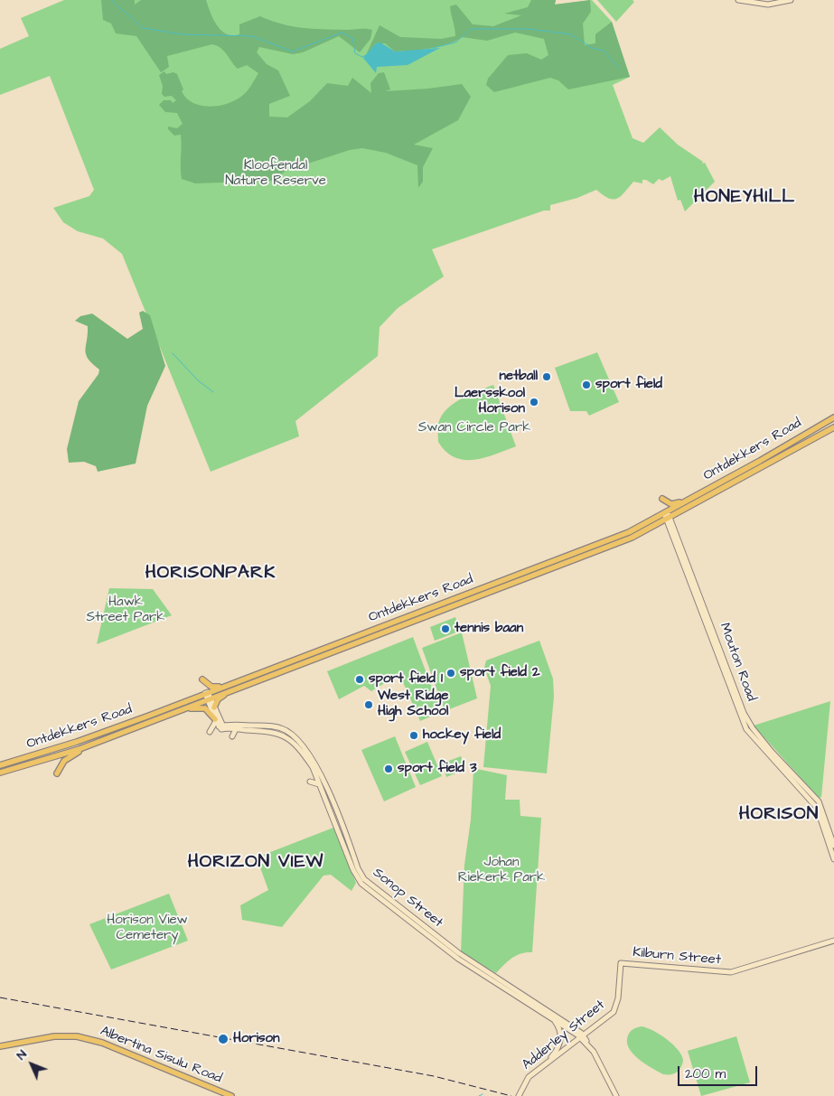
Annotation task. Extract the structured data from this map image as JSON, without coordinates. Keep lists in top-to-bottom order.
{
  "streets": {
    "main road": ["Ontdekkers Road", "Albertina Sisulu Road"],
    "street": [
      "Mouton Road",
      "Sonop Street",
      "Kilburn Street",
      "Adderley Street"
    ]
  },
  "crossings": [
    ["Ontdekkers Road", "Mouton Road"],
    ["Ontdekkers Road", "Sonop Street"],
    ["Sonop Street", "Adderley Street"],
    ["Kilburn Street", "Adderley Street"]
  ],
  "districts": [
    "HONEYHILL",
    "HORISONPARK",
    "HORISON",
    "HORIZON VIEW"
  ],
  "parks": [
    "Kloofendal Nature Reserve",
    "Swan Circle Park",
    "Hawk Street Park",
    "Johan Riekerk Park",
    "Horison View Cemetery"
  ],
  "places": [
    "netball",
    "sport field",
    "Laersskool Horison",
    "tennis baan",
    "sport field 2",
    "sport field 1",
    "West Ridge High School",
    "hockey field",
    "sport field 3",
    "Horison"
  ],
  "scale_bar": "200 m",
  "north": "top left"
}
